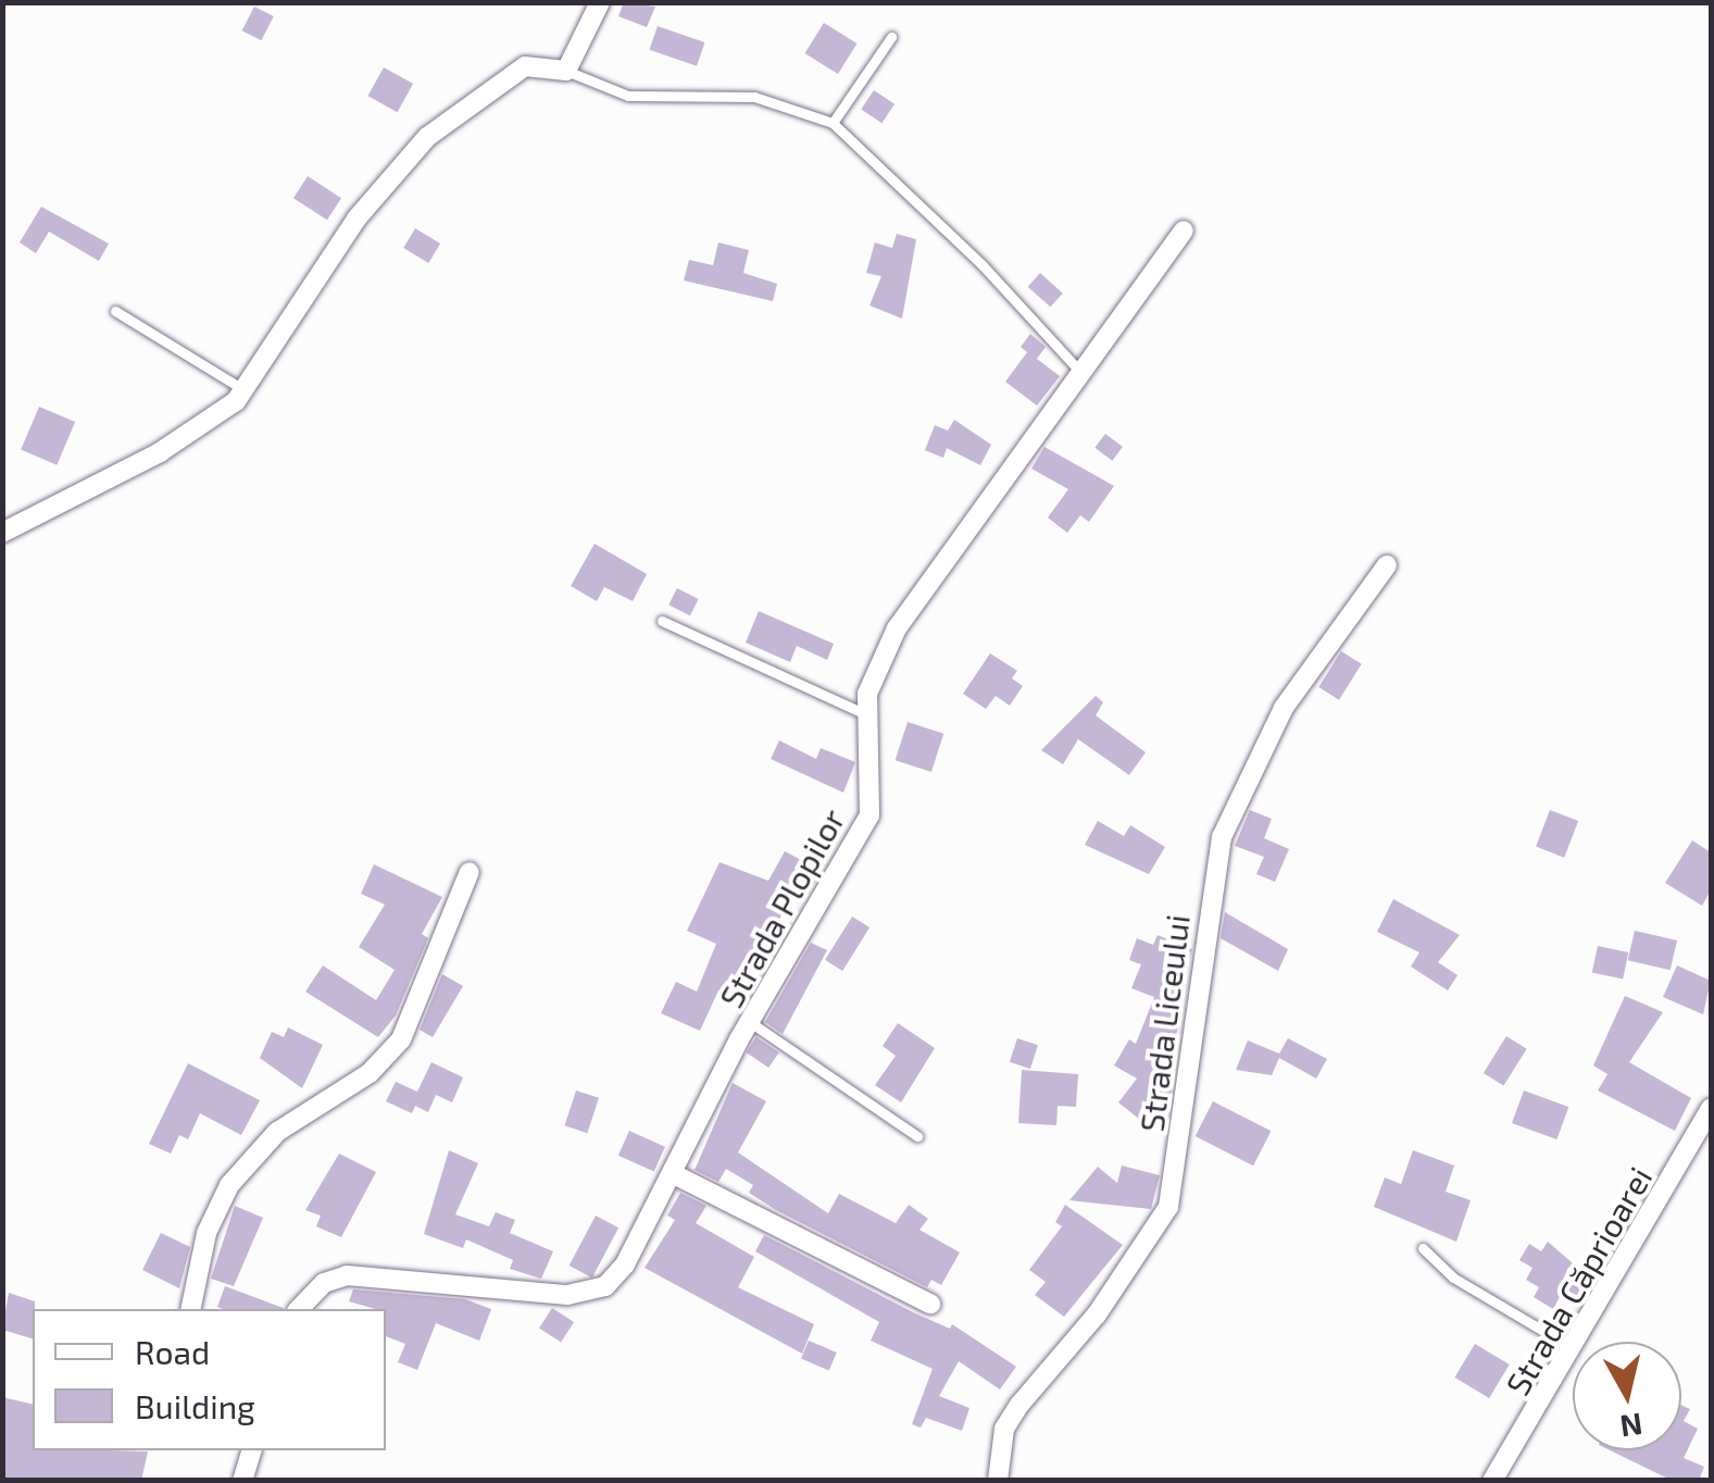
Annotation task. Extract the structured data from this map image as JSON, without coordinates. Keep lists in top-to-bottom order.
{
  "streets": {
    "street": ["Strada Plopilor", "Strada Liceului", "Strada Căprioarei"]
  },
  "legend": ["Road", "Building"],
  "north": "bottom"
}
